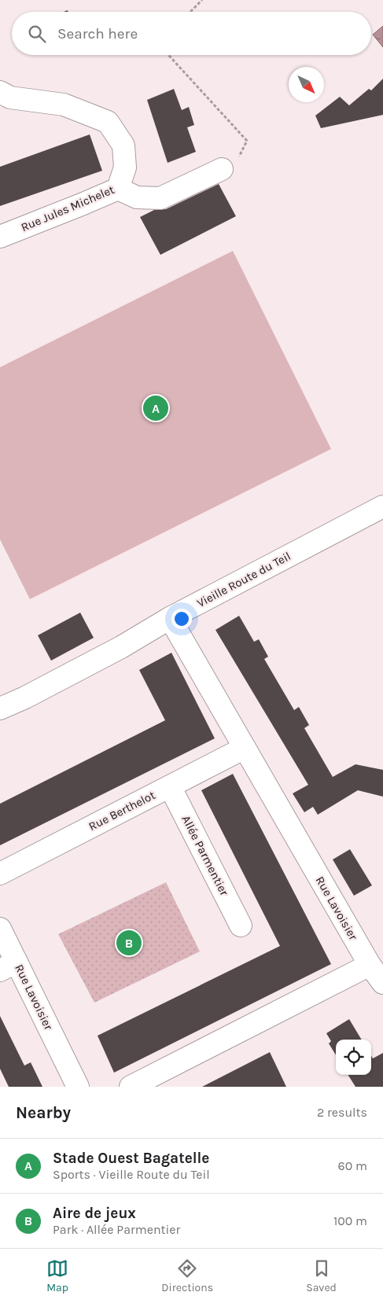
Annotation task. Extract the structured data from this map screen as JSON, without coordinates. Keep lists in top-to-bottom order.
{
  "streets": {
    "street": [
      "Rue Jules Michelet",
      "Vieille Route du Teil",
      "Rue Berthelot",
      "Allée Parmentier",
      "Rue Lavoisier"
    ]
  },
  "crossings": [
    ["Vieille Route du Teil", "Rue Lavoisier"],
    ["Rue Berthelot", "Allée Parmentier"],
    ["Rue Berthelot", "Rue Lavoisier"]
  ],
  "north": "bottom right",
  "page": {
    "search": "Search here",
    "pins": ["A", "B"],
    "heading": ["Nearby", "2 results"],
    "list": [
      {
        "mark": "A",
        "name": "Stade Ouest Bagatelle",
        "note": "Sports · Vieille Route du Teil",
        "value": "60 m"
      },
      {
        "mark": "B",
        "name": "Aire de jeux",
        "note": "Park · Allée Parmentier",
        "value": "100 m"
      }
    ],
    "nav": ["Map", "Directions", "Saved"]
  }
}
